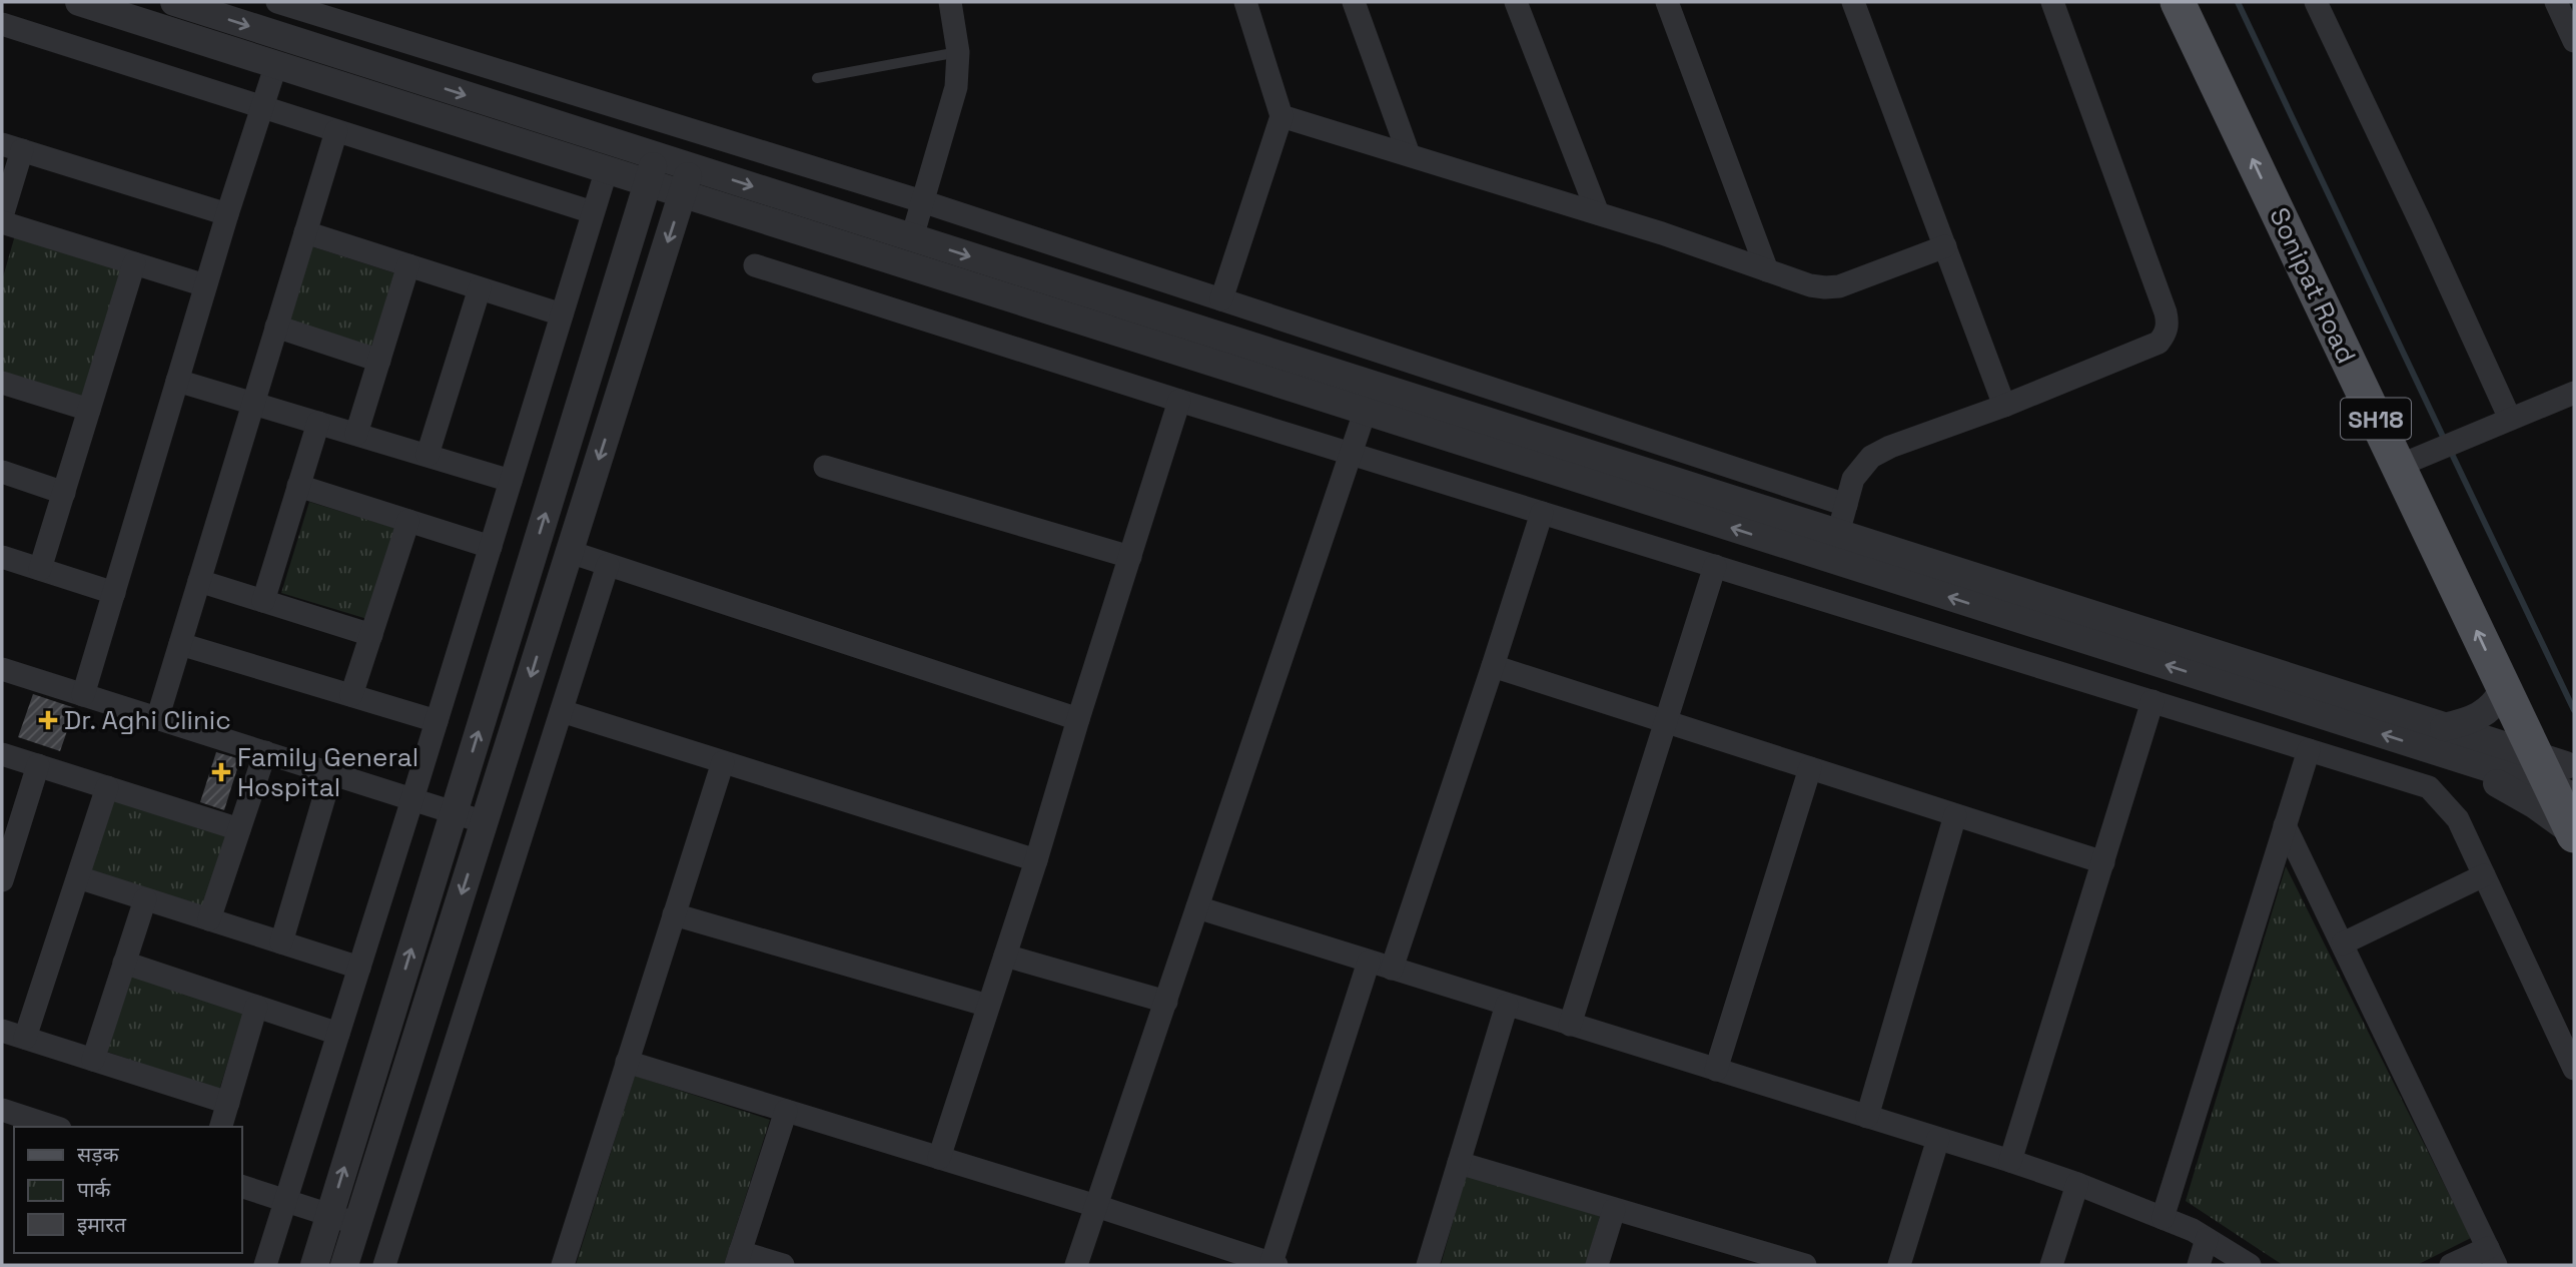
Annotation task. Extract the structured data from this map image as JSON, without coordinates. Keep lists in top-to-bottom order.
{
  "streets": {
    "main road": ["Sonipat Road", "SH18"]
  },
  "places": {
    "health": ["Dr. Aghi Clinic", "Family General Hospital"]
  },
  "legend": ["सड़क", "पार्क", "इमारत"]
}
